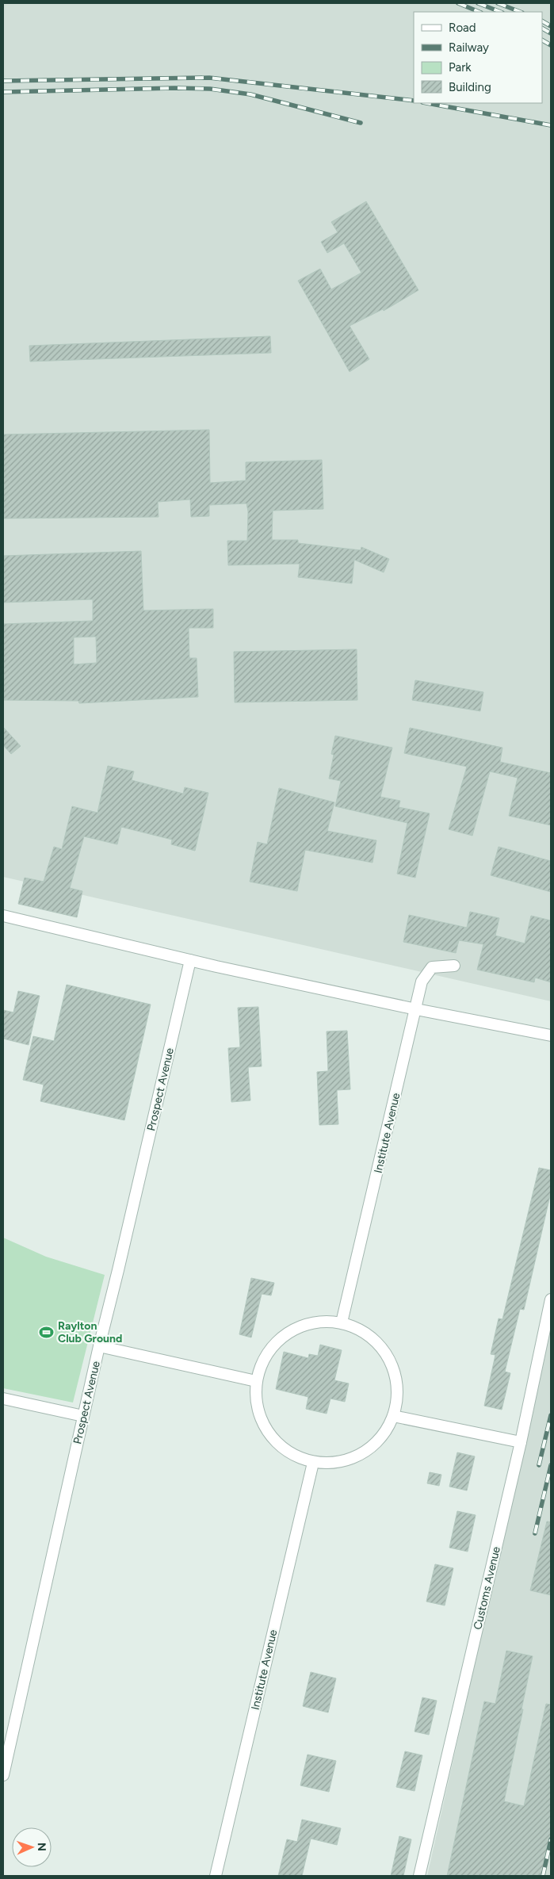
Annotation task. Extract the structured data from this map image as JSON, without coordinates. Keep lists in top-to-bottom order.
{
  "streets": {
    "street": ["Prospect Avenue", "Institute Avenue", "Customs Avenue"]
  },
  "places": {
    "sports": ["Raylton Club Ground"]
  },
  "legend": [
    "Road",
    "Railway",
    "Park",
    "Building"
  ],
  "north": "right"
}
